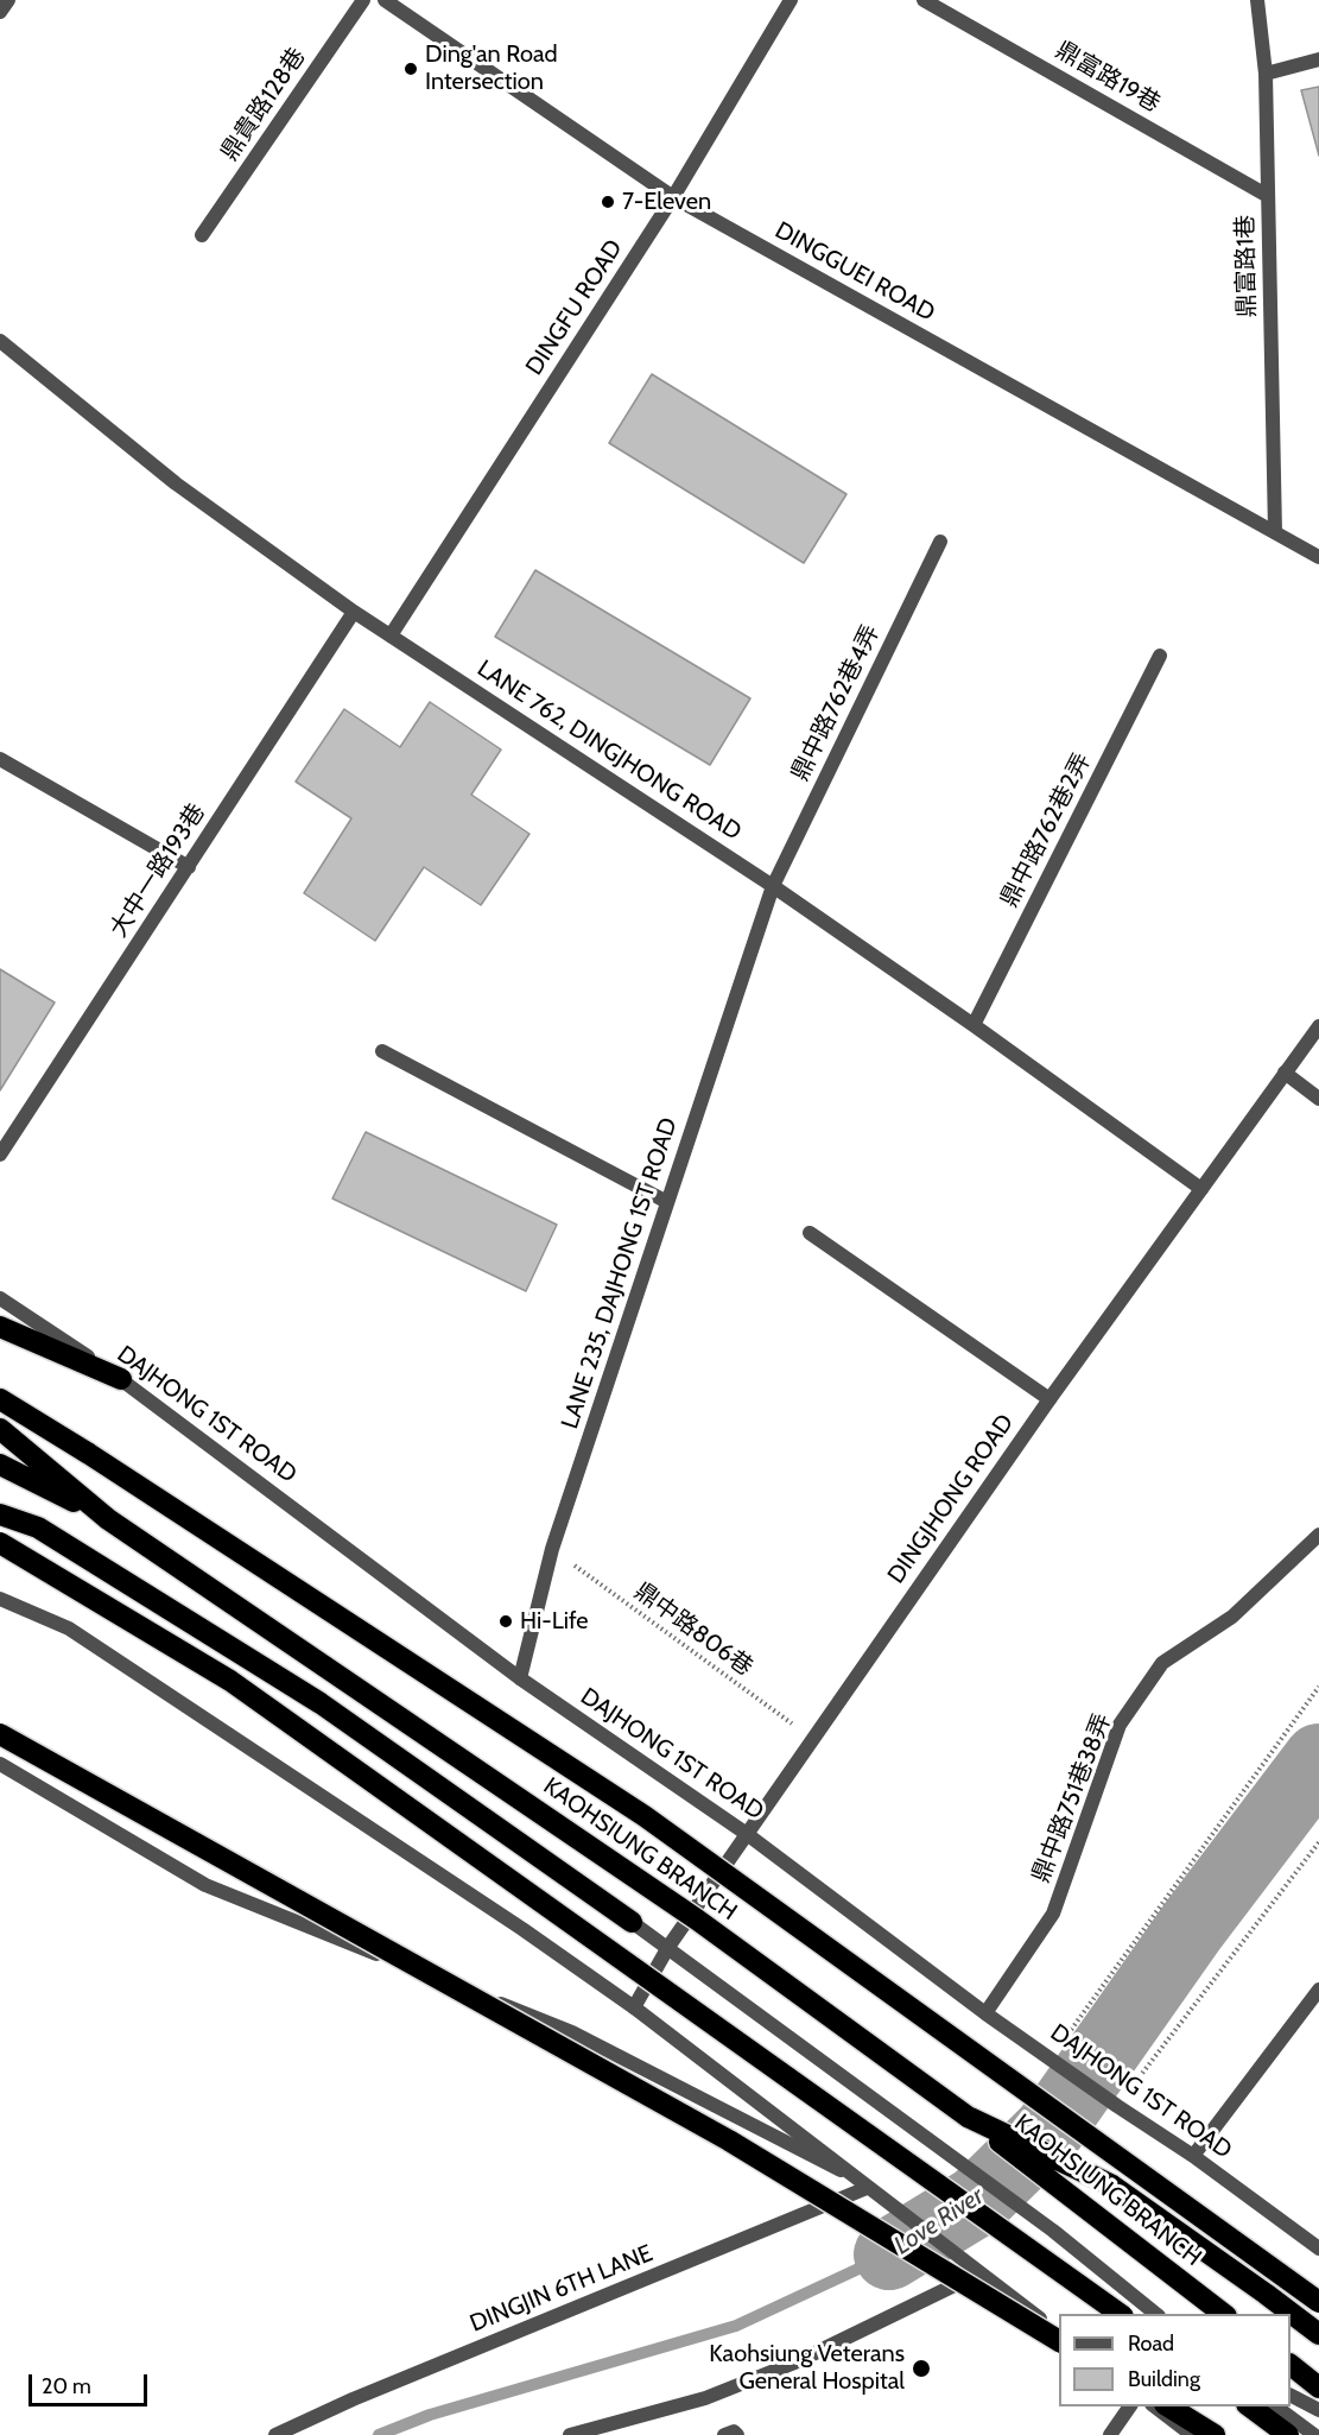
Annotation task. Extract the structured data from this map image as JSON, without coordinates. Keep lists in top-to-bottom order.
{
  "streets": {
    "highway": ["KAOHSIUNG BRANCH"],
    "street": [
      "鼎富路19巷",
      "鼎貴路128巷",
      "鼎富路1巷",
      "DINGGUEI ROAD",
      "DINGFU ROAD",
      "鼎中路762巷4弄",
      "LANE 762, DINGJHONG ROAD",
      "鼎中路762巷2弄",
      "大中一路193巷",
      "LANE 235, DAJHONG 1ST ROAD",
      "DAJHONG 1ST ROAD",
      "DINGJHONG ROAD",
      "鼎中路751巷38弄",
      "DINGJIN 6TH LANE"
    ],
    "path": ["鼎中路806巷"]
  },
  "crossings": [
    ["鼎富路19巷", "鼎富路1巷"],
    ["鼎富路1巷", "DINGGUEI ROAD"],
    ["DINGGUEI ROAD", "DINGFU ROAD"],
    ["DINGFU ROAD", "LANE 762, DINGJHONG ROAD"],
    ["鼎中路762巷4弄", "LANE 762, DINGJHONG ROAD"],
    ["鼎中路762巷4弄", "LANE 235, DAJHONG 1ST ROAD"],
    ["LANE 762, DINGJHONG ROAD", "鼎中路762巷2弄"],
    ["LANE 762, DINGJHONG ROAD", "大中一路193巷"],
    ["LANE 762, DINGJHONG ROAD", "LANE 235, DAJHONG 1ST ROAD"],
    ["LANE 762, DINGJHONG ROAD", "DINGJHONG ROAD"],
    ["LANE 235, DAJHONG 1ST ROAD", "DAJHONG 1ST ROAD"],
    ["LANE 235, DAJHONG 1ST ROAD", "鼎中路806巷"],
    ["DAJHONG 1ST ROAD", "DINGJHONG ROAD"],
    ["DAJHONG 1ST ROAD", "鼎中路751巷38弄"],
    ["DINGJHONG ROAD", "鼎中路806巷"]
  ],
  "water": ["Love River"],
  "places": [
    "Ding'an Road Intersection",
    "7-Eleven",
    "Hi-Life",
    "Kaohsiung Veterans General Hospital"
  ],
  "legend": ["Road", "Building"],
  "scale_bar": "20 m"
}
